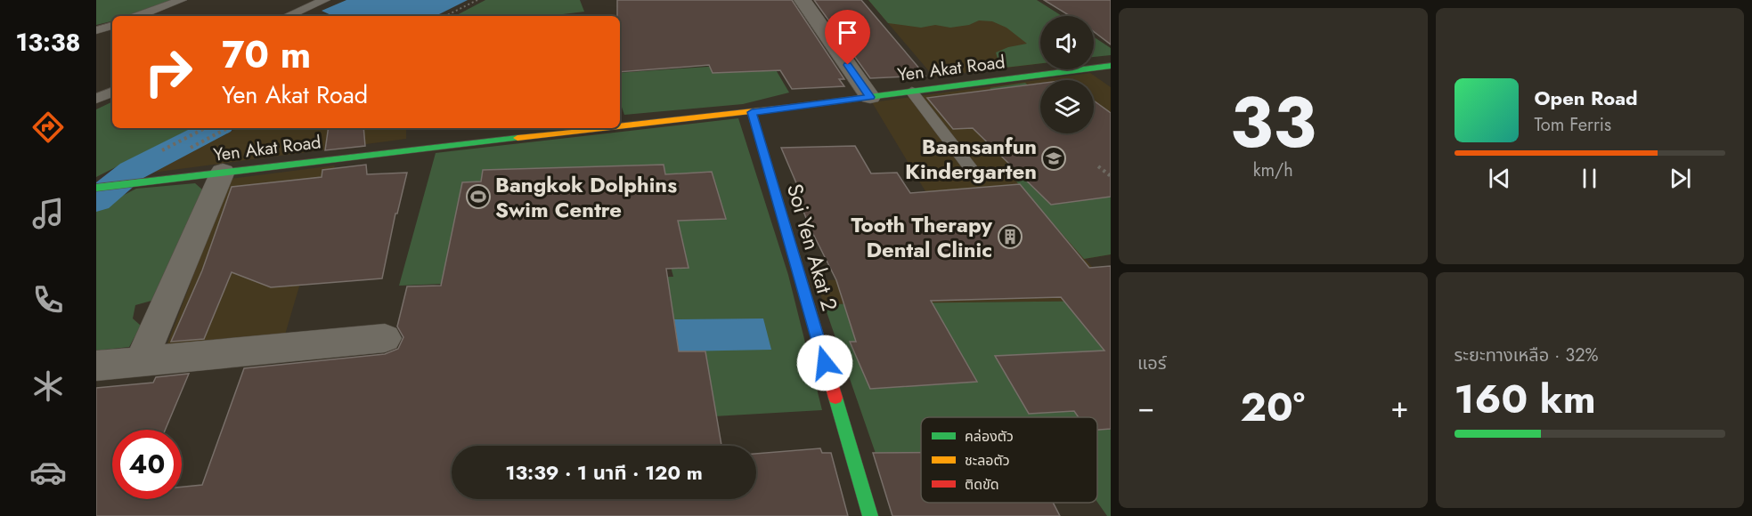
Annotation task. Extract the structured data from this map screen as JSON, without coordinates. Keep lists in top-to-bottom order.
{
  "streets": {
    "street": ["Yen Akat Road", "Soi Yen Akat 2"]
  },
  "crossings": [
    ["Yen Akat Road", "Soi Yen Akat 2"]
  ],
  "places": {
    "school or university": ["Baansanfun Kindergarten"],
    "sports": ["Bangkok Dolphins Swim Centre"],
    "building": ["Tooth Therapy Dental Clinic"]
  },
  "legend": ["คล่องตัว", "ชะลอตัว", "ติดขัด"],
  "page": {
    "tabs": "13:38",
    "tile": [
      ["33", "km/h"],
      "แอร์",
      ["ระยะทางเหลือ · 32%", "160 km"]
    ],
    "turn": ["70 m", "Yen Akat Road"],
    "song": ["Open Road", "Tom Ferris"],
    "heat": ["−", "20°", "+"],
    "limit": "40",
    "trip": "13:39 · 1 นาที · 120 m"
  }
}
